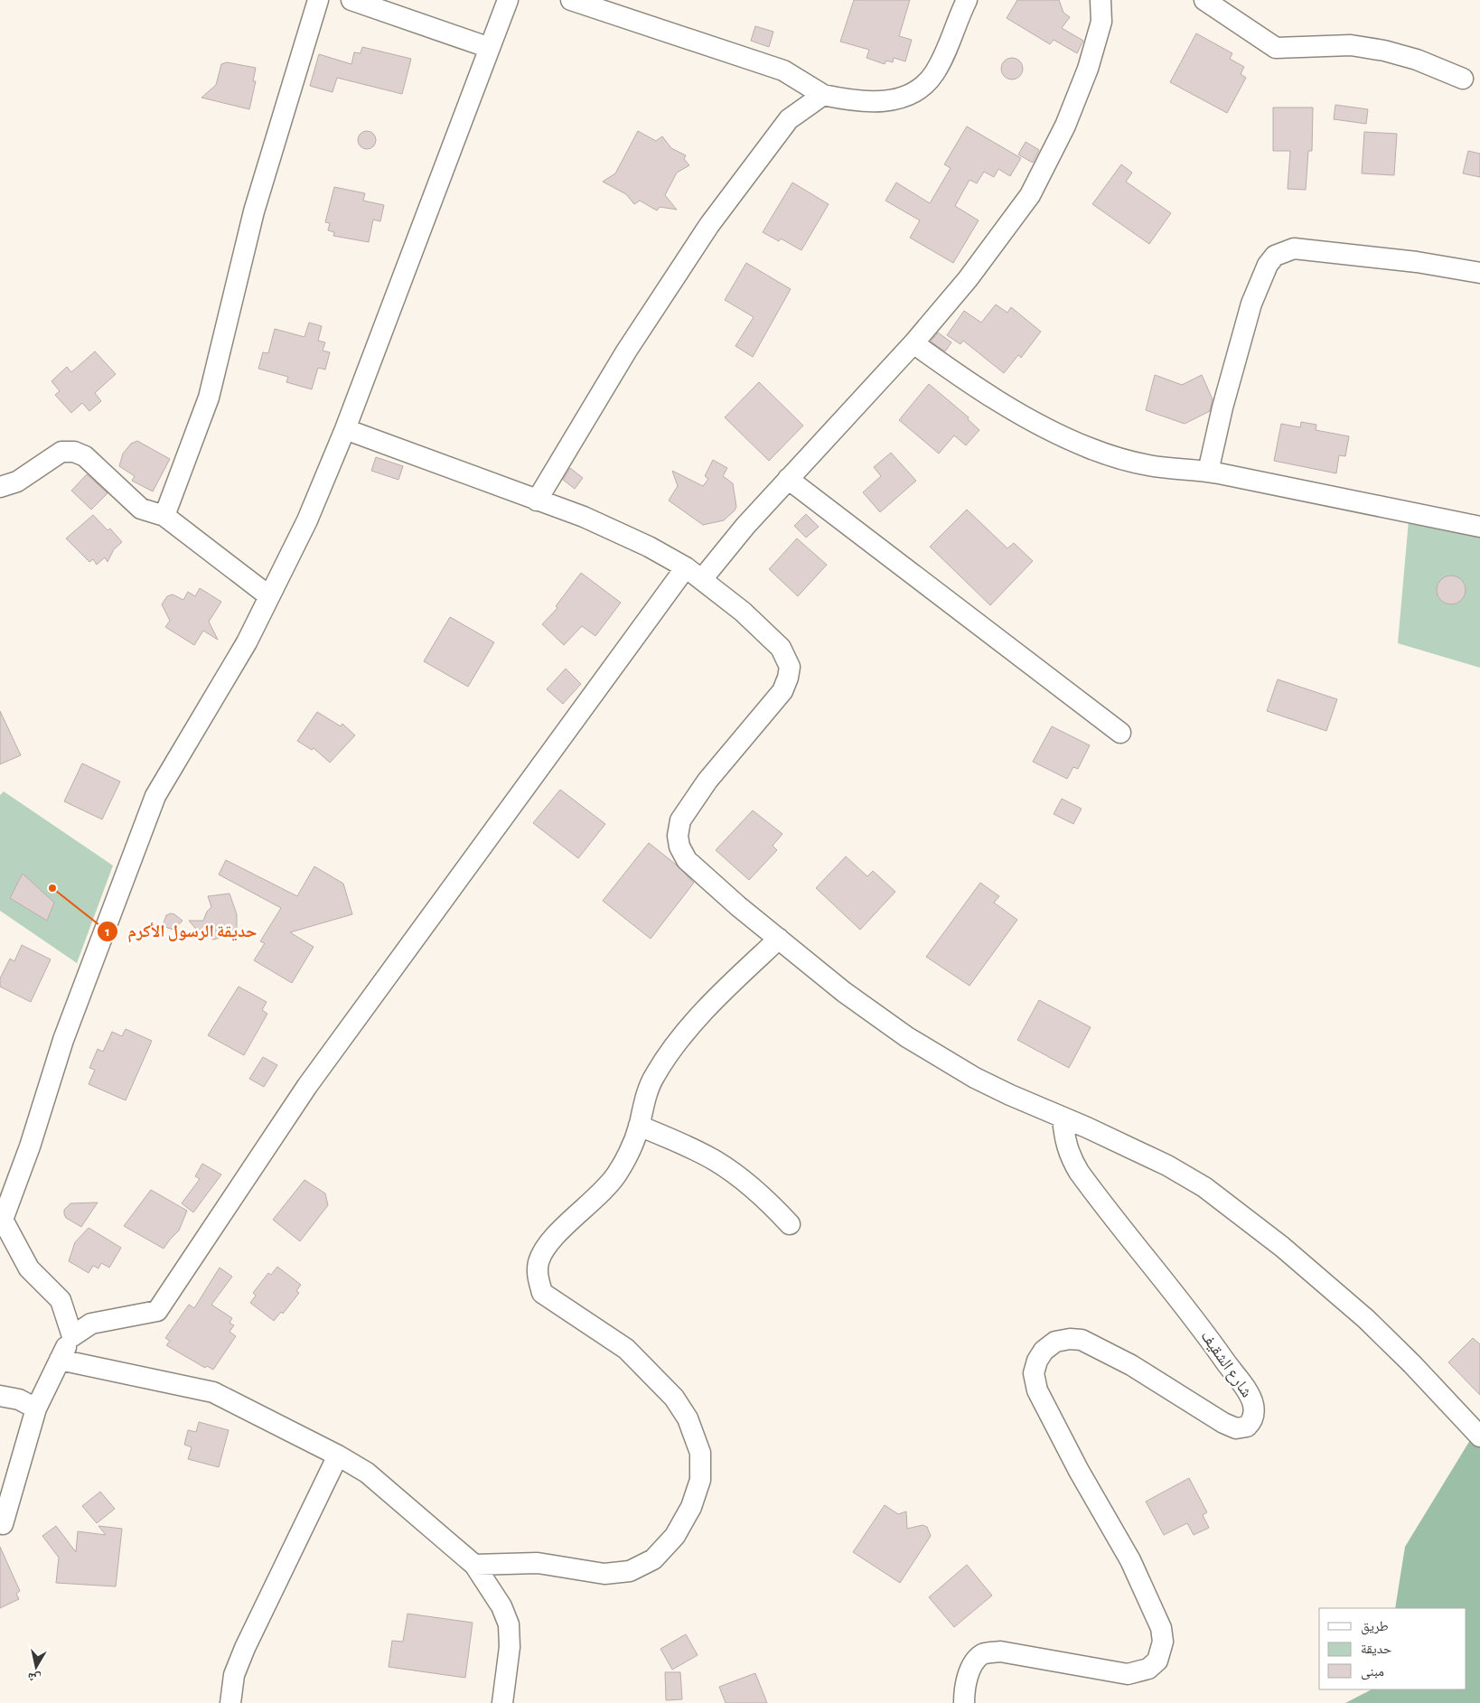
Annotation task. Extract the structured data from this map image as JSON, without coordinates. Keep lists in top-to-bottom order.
{
  "streets": {
    "street": ["شارع الشقيف"]
  },
  "places": ["حديقة الرسول الأكرم"],
  "legend": ["طريق", "حديقة", "مبنى"],
  "north": "bottom"
}
